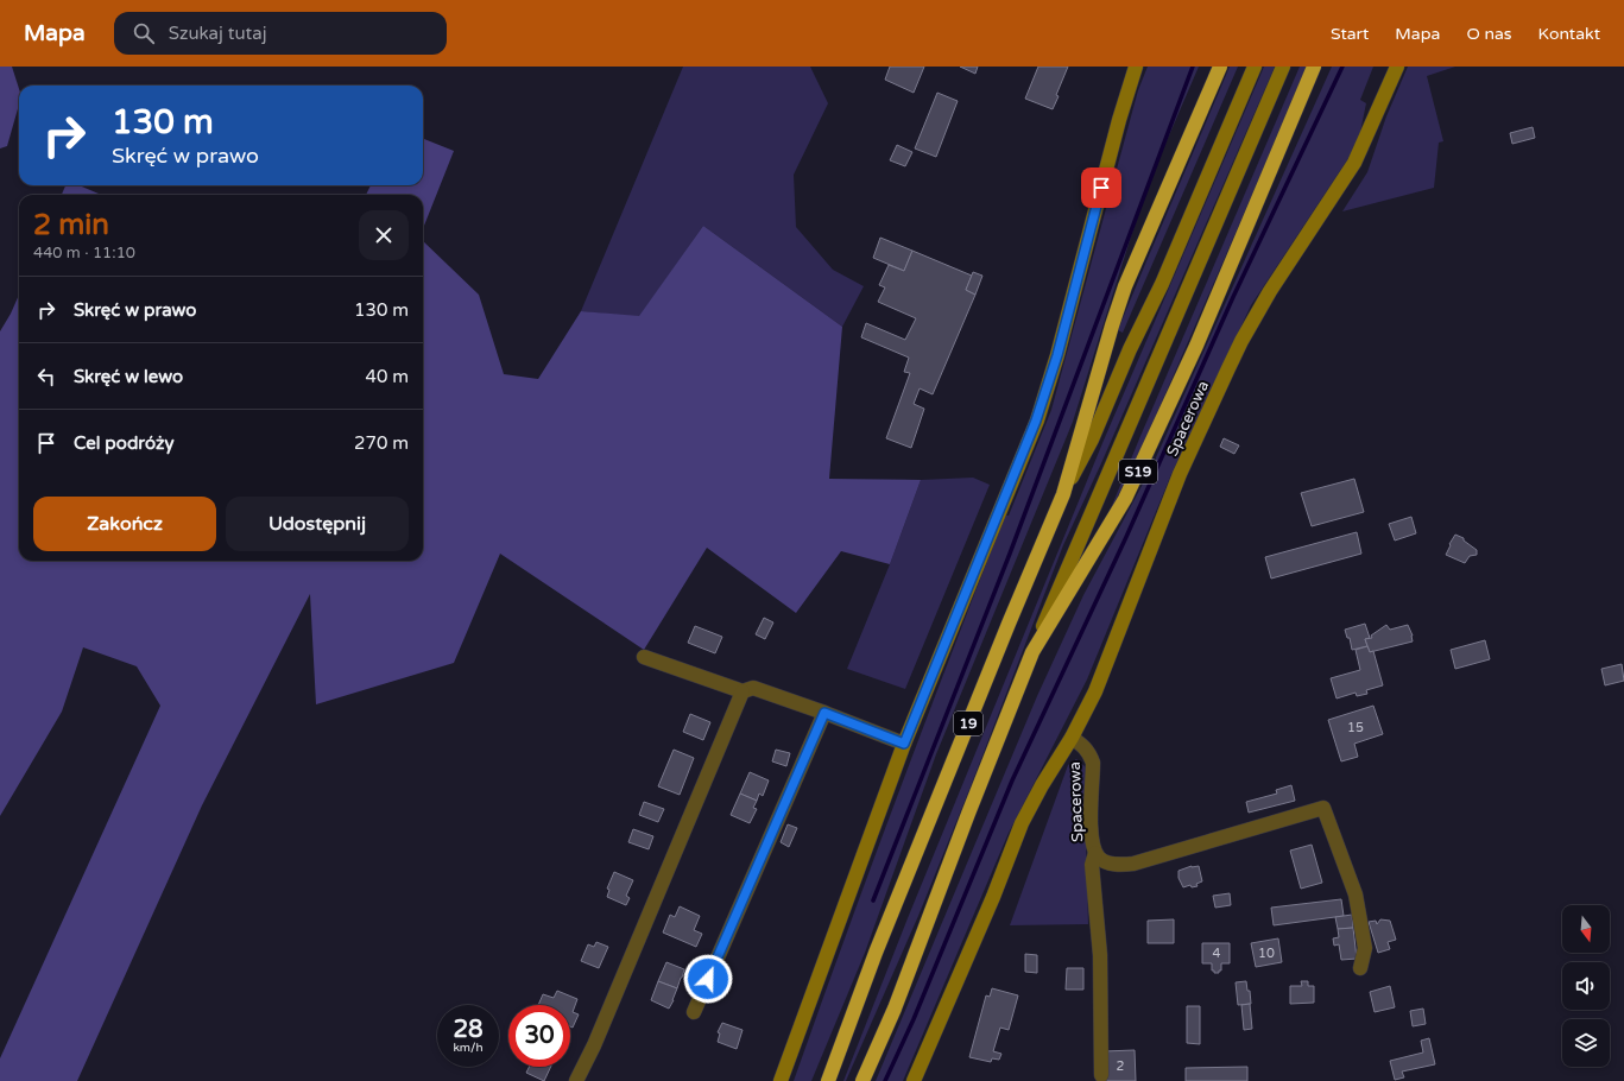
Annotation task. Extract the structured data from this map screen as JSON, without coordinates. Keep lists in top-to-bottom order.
{
  "streets": {
    "highway": ["S19", "19"],
    "street": ["Spacerowa"]
  },
  "crossings": [
    ["S19", "19"]
  ],
  "house_numbers": [
    "15",
    "4",
    "10",
    "2"
  ],
  "north": "bottom",
  "page": {
    "header": "Mapa",
    "search": "Szukaj tutaj",
    "nav": [
      "Start",
      "Mapa",
      "O nas",
      "Kontakt"
    ],
    "turn": ["130 m", "Skręć w prawo"],
    "heading": ["2 min", "440 m · 11:10"],
    "list": [
      {
        "name": "Skręć w prawo",
        "value": "130 m"
      },
      {
        "name": "Skręć w lewo",
        "value": "40 m"
      },
      {
        "name": "Cel podróży",
        "value": "270 m"
      }
    ],
    "buttons": ["Zakończ", "Udostępnij"],
    "speed": "28 km/h",
    "limit": "30"
  }
}
